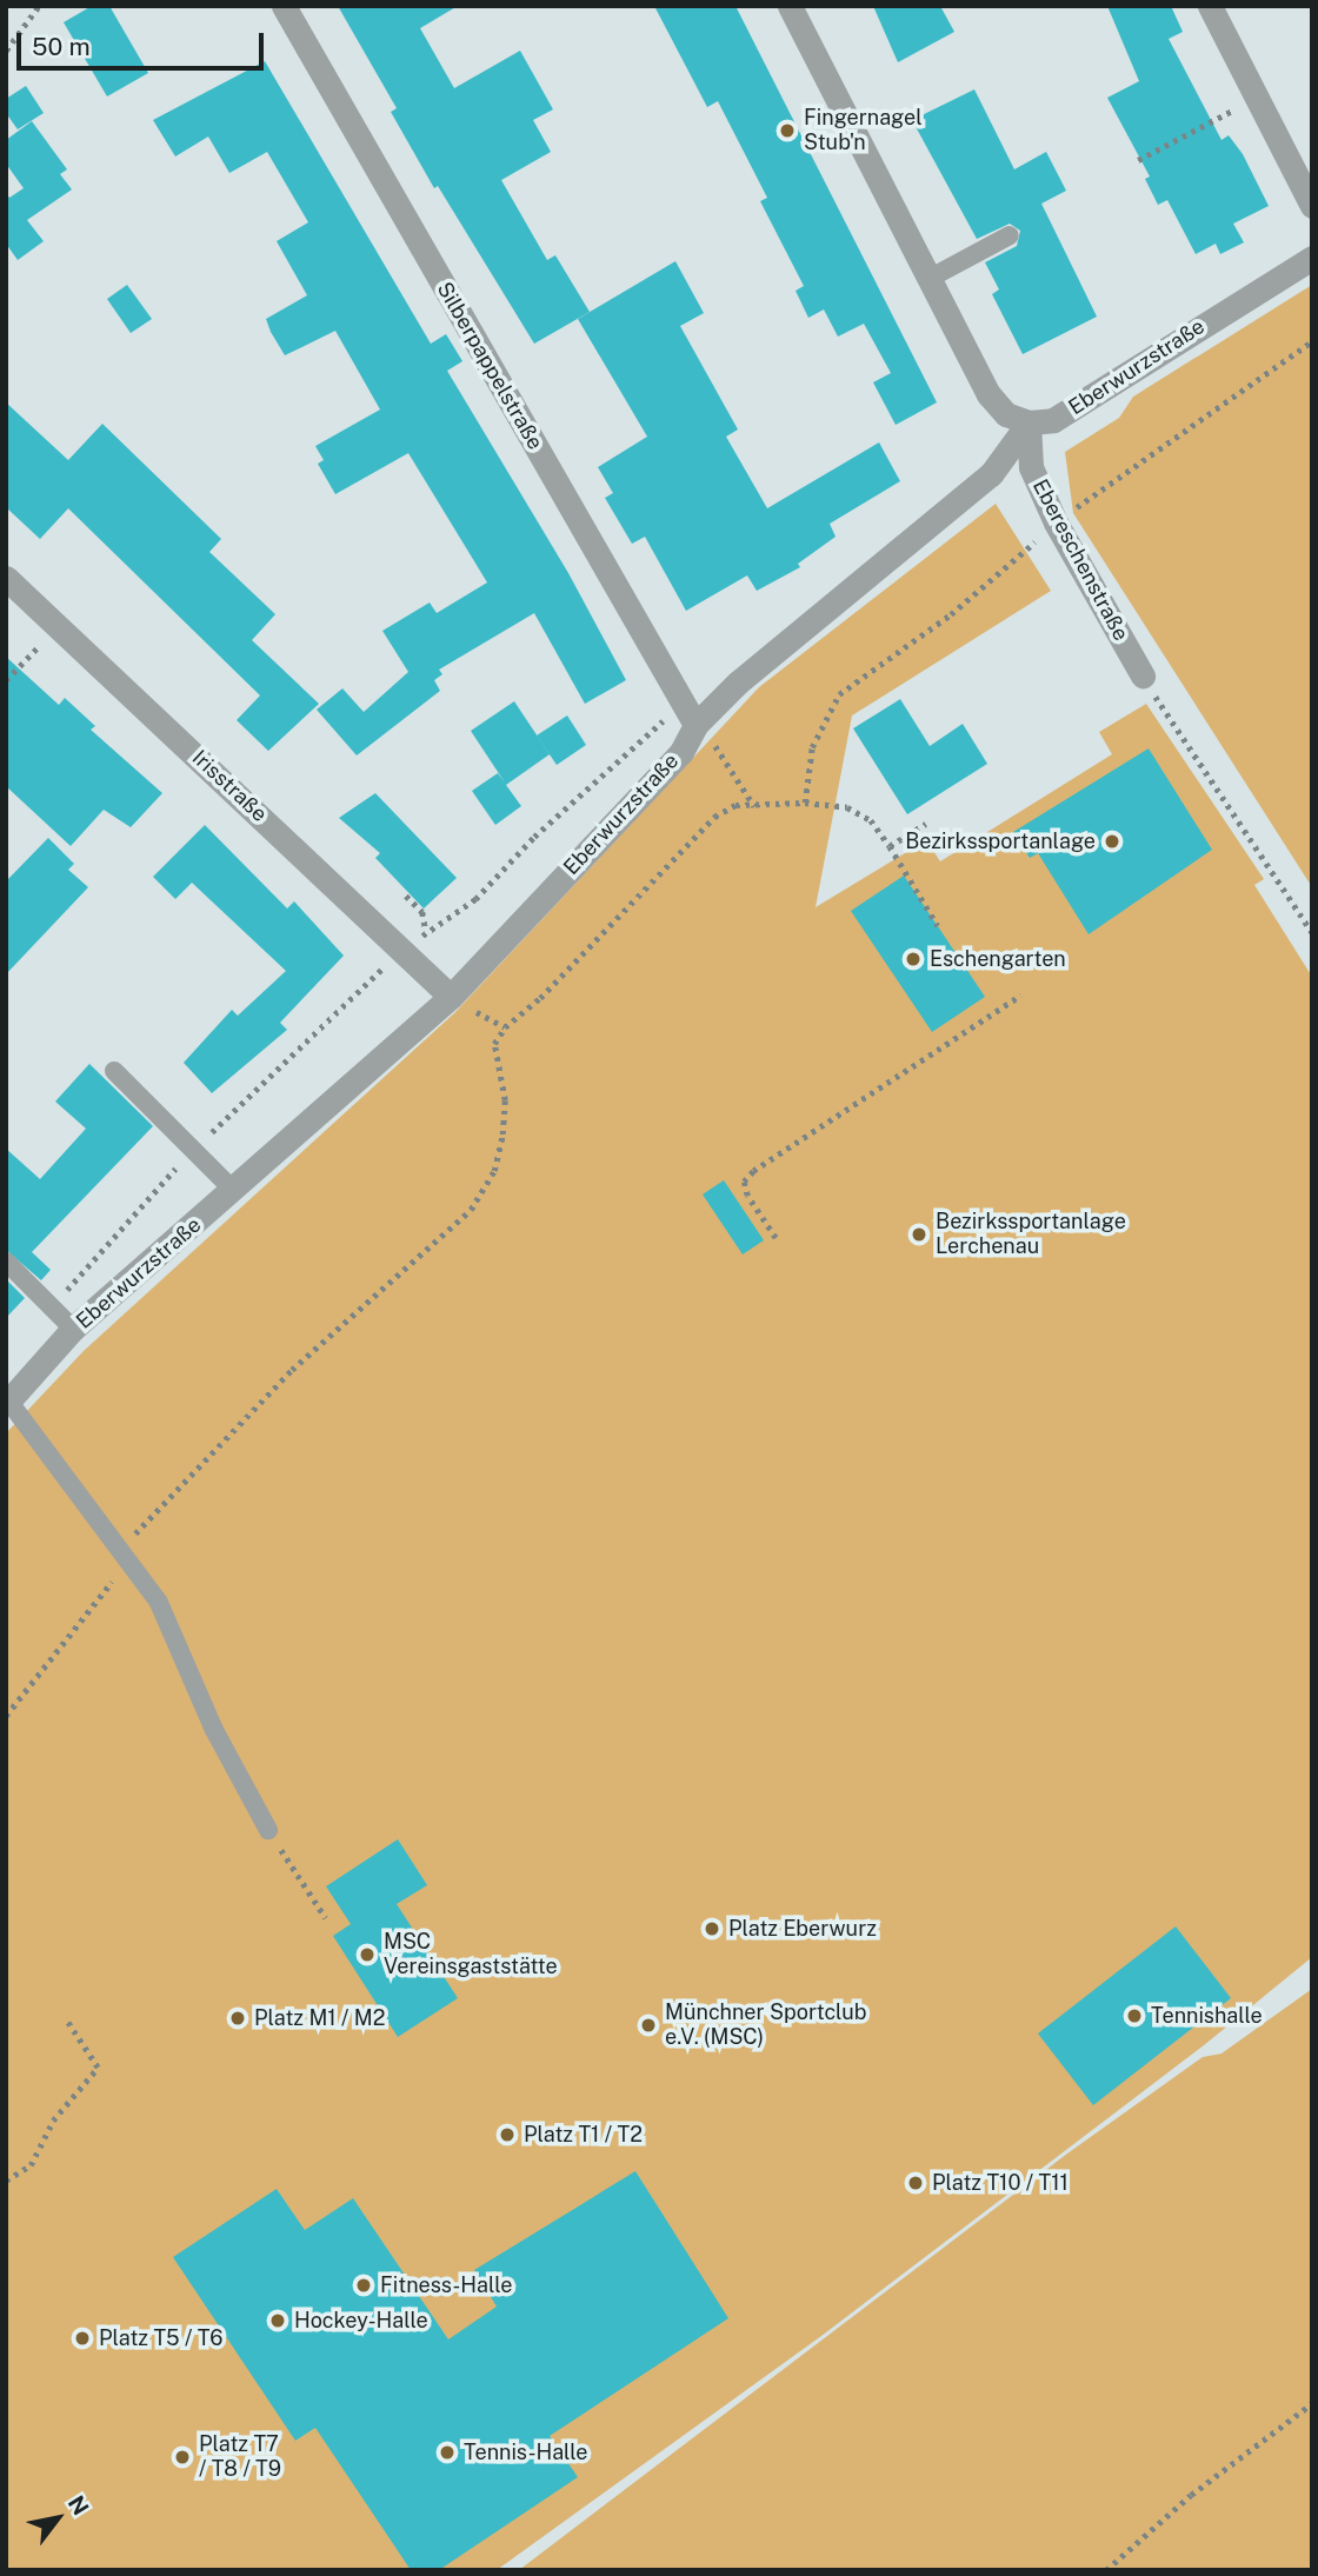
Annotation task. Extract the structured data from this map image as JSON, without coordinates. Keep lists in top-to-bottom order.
{
  "streets": {
    "street": [
      "Silberpappelstraße",
      "Eberwurzstraße",
      "Ebereschenstraße",
      "Irisstraße"
    ]
  },
  "crossings": [
    ["Silberpappelstraße", "Eberwurzstraße"],
    ["Eberwurzstraße", "Ebereschenstraße"],
    ["Eberwurzstraße", "Irisstraße"]
  ],
  "places": [
    "Fingernagel Stub'n",
    "Bezirkssportanlage",
    "Eschengarten",
    "Bezirkssportanlage Lerchenau",
    "Platz Eberwurz",
    "MSC Vereinsgaststätte",
    "Tennishalle",
    "Platz M1 / M2",
    "Münchner Sportclub e.V. (MSC)",
    "Platz T1 / T2",
    "Platz T10 / T11",
    "Fitness-Halle",
    "Hockey-Halle",
    "Platz T5 / T6",
    "Tennis-Halle",
    "Platz T7 / T8 / T9"
  ],
  "scale_bar": "50 m",
  "north": "top right"
}
